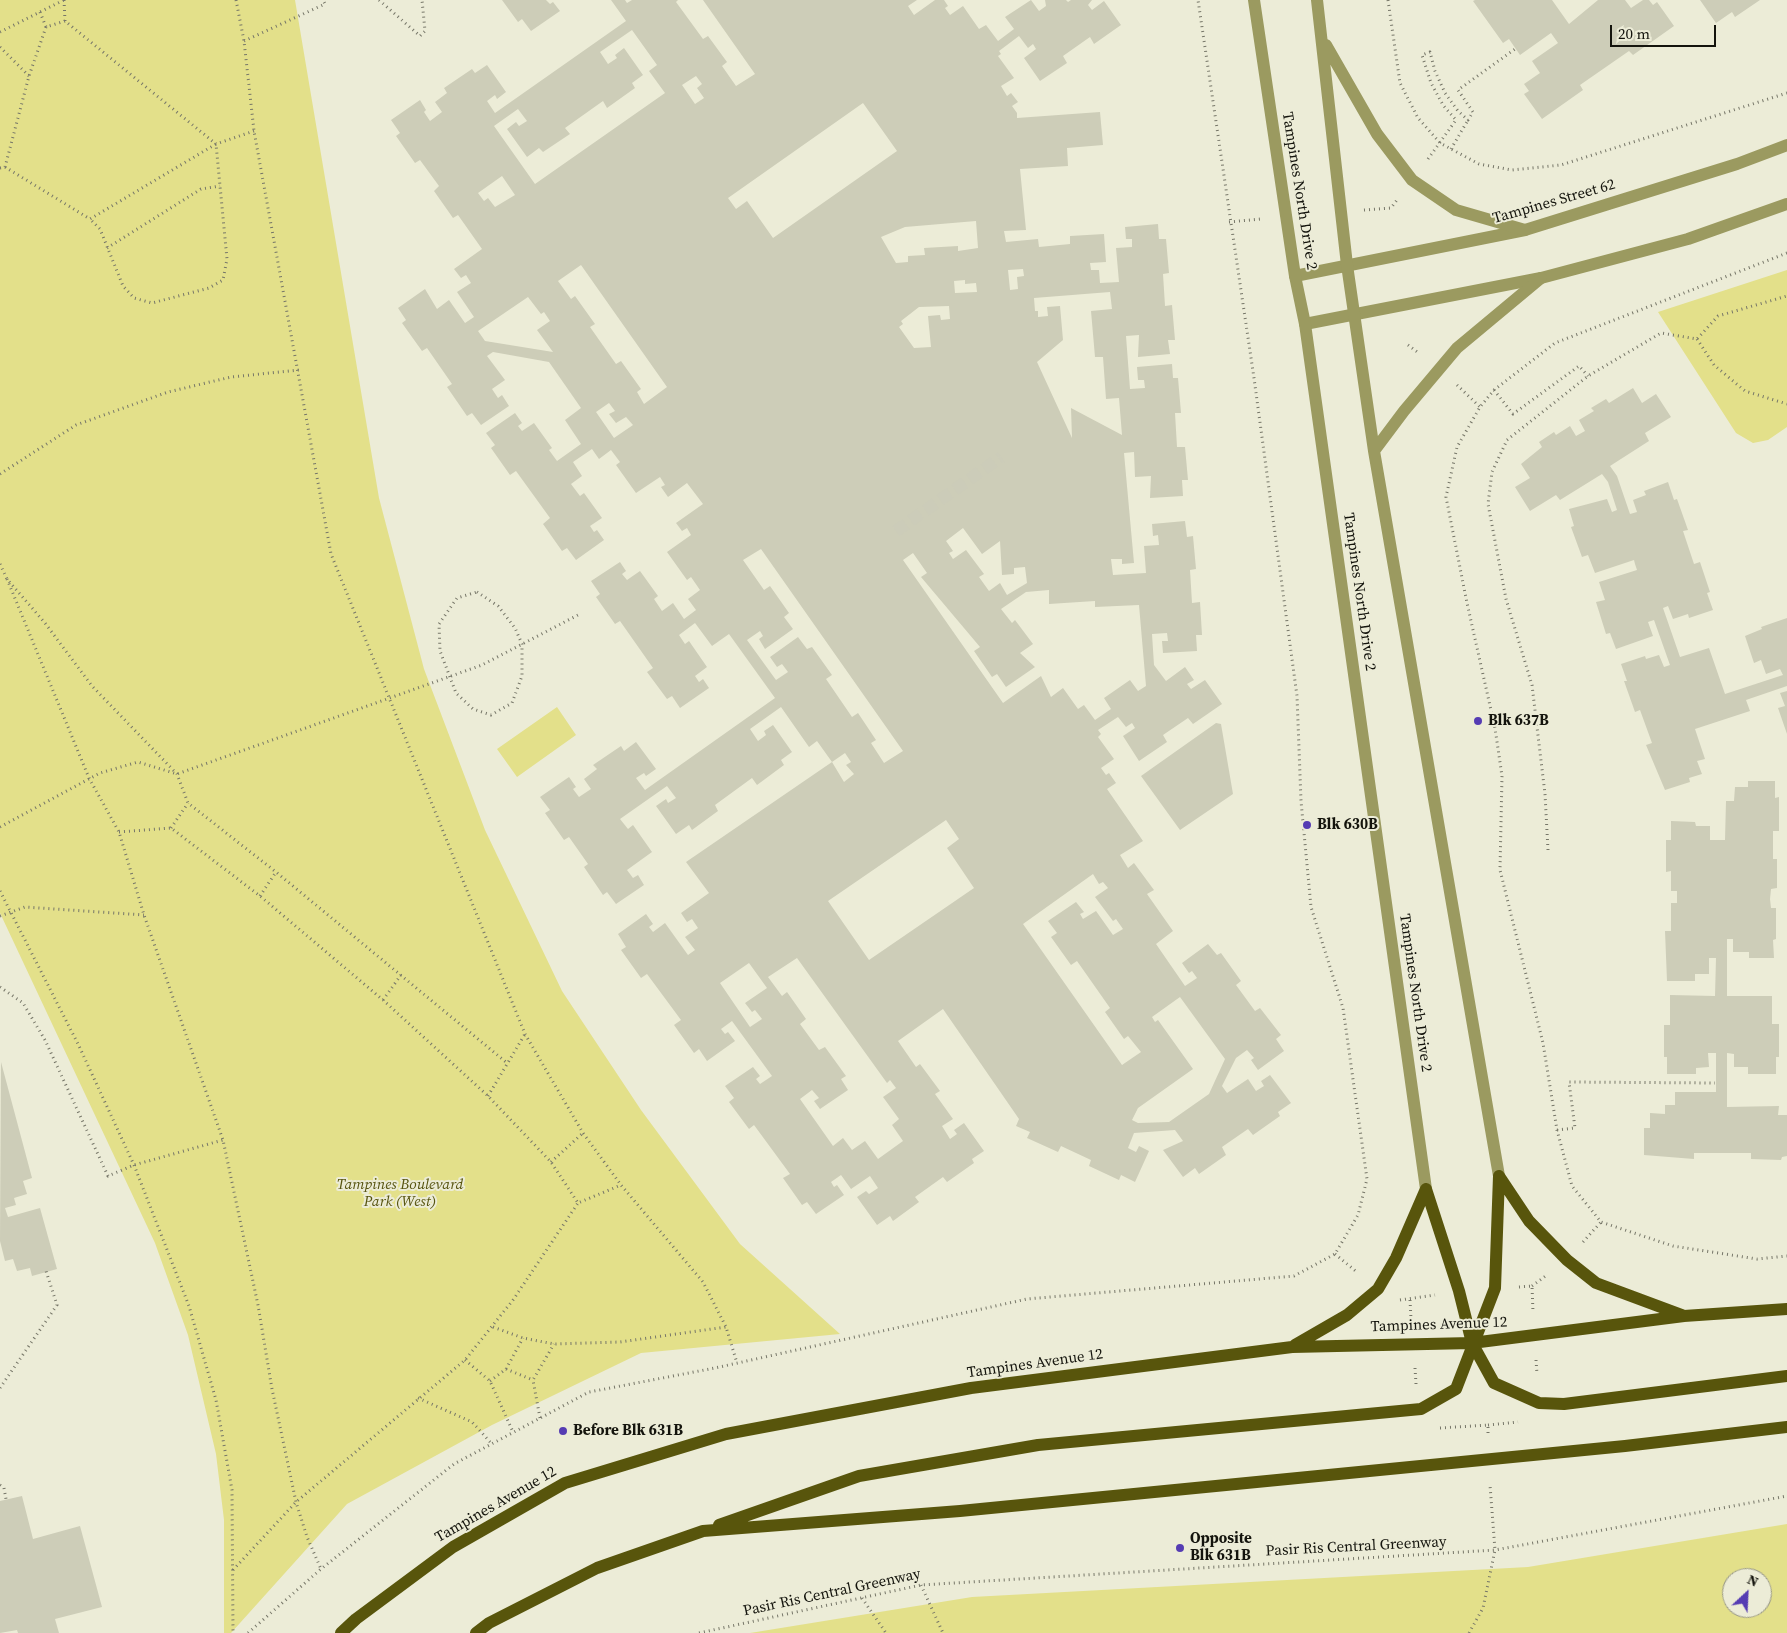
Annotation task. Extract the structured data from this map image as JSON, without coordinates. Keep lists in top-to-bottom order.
{
  "streets": {
    "main road": ["Tampines Avenue 12"],
    "street": ["Tampines North Drive 2", "Tampines Street 62"],
    "path": ["Pasir Ris Central Greenway"]
  },
  "crossings": [
    ["Tampines North Drive 2", "Tampines Street 62"]
  ],
  "parks": ["Tampines Boulevard Park (West)"],
  "places": [
    "Blk 637B",
    "Blk 630B",
    "Before Blk 631B",
    "Opposite Blk 631B"
  ],
  "scale_bar": "20 m",
  "north": "top right"
}
